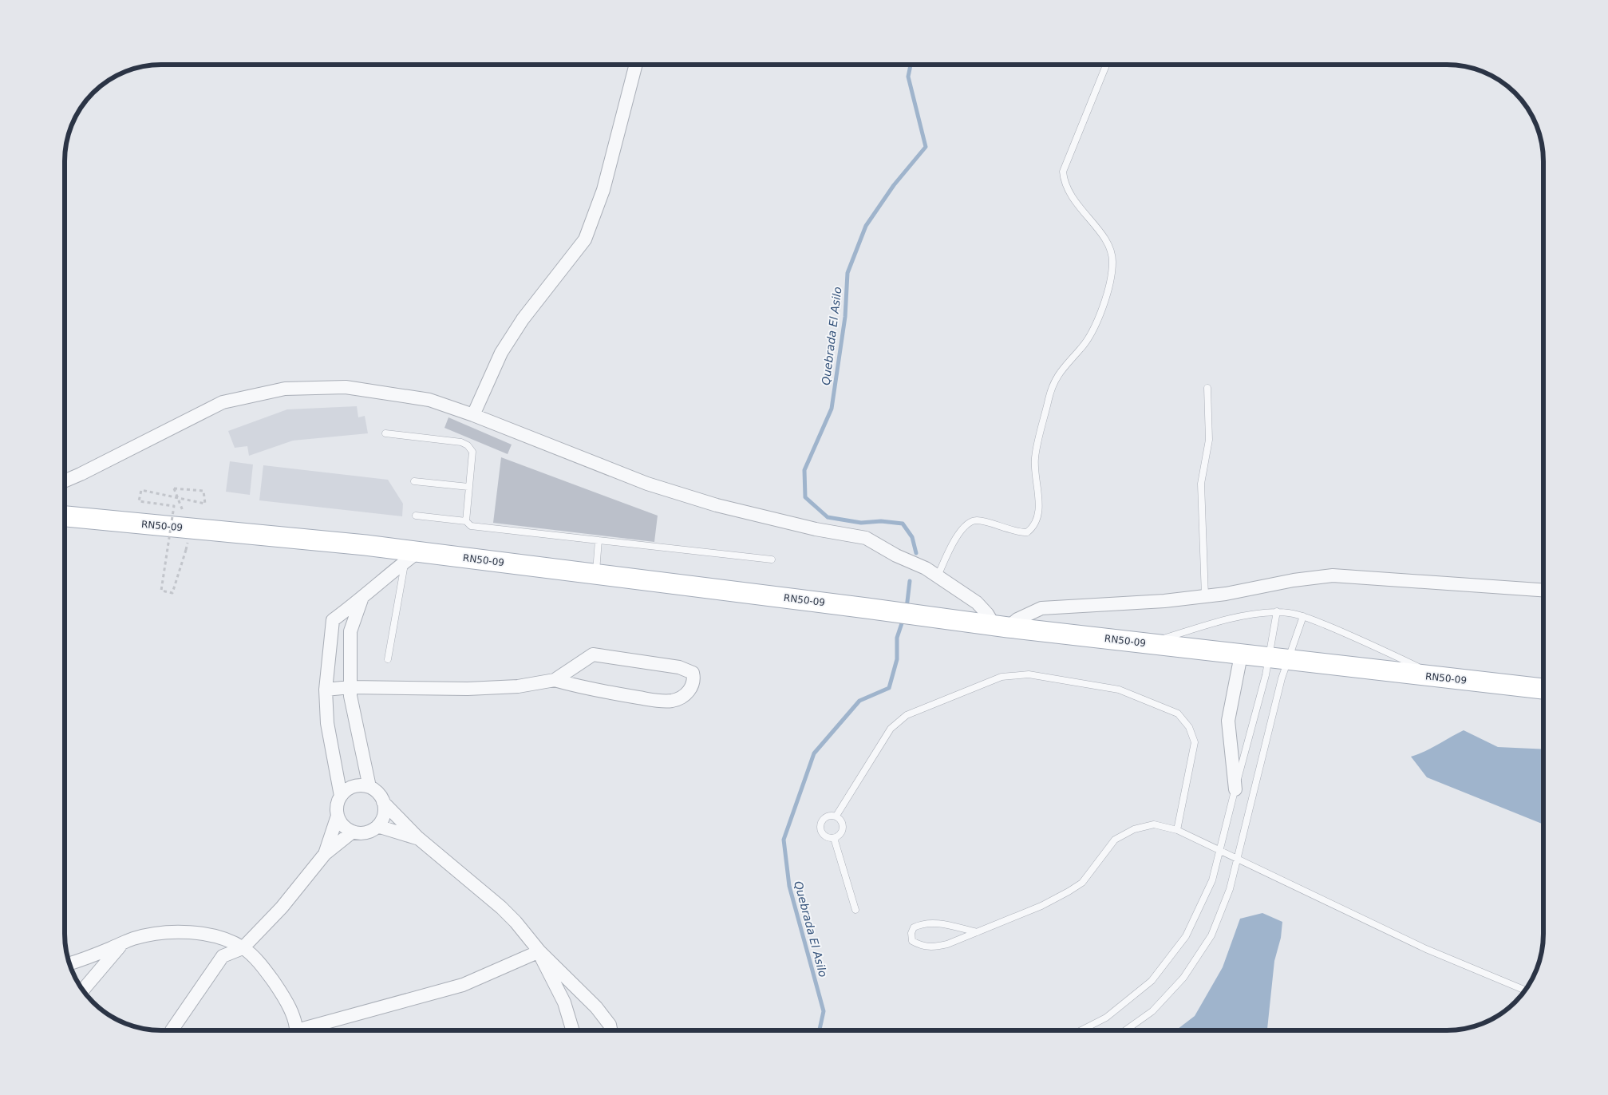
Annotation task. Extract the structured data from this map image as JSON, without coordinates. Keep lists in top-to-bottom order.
{
  "streets": {
    "main road": ["RN50-09"]
  },
  "water": ["Quebrada El Asilo"]
}
